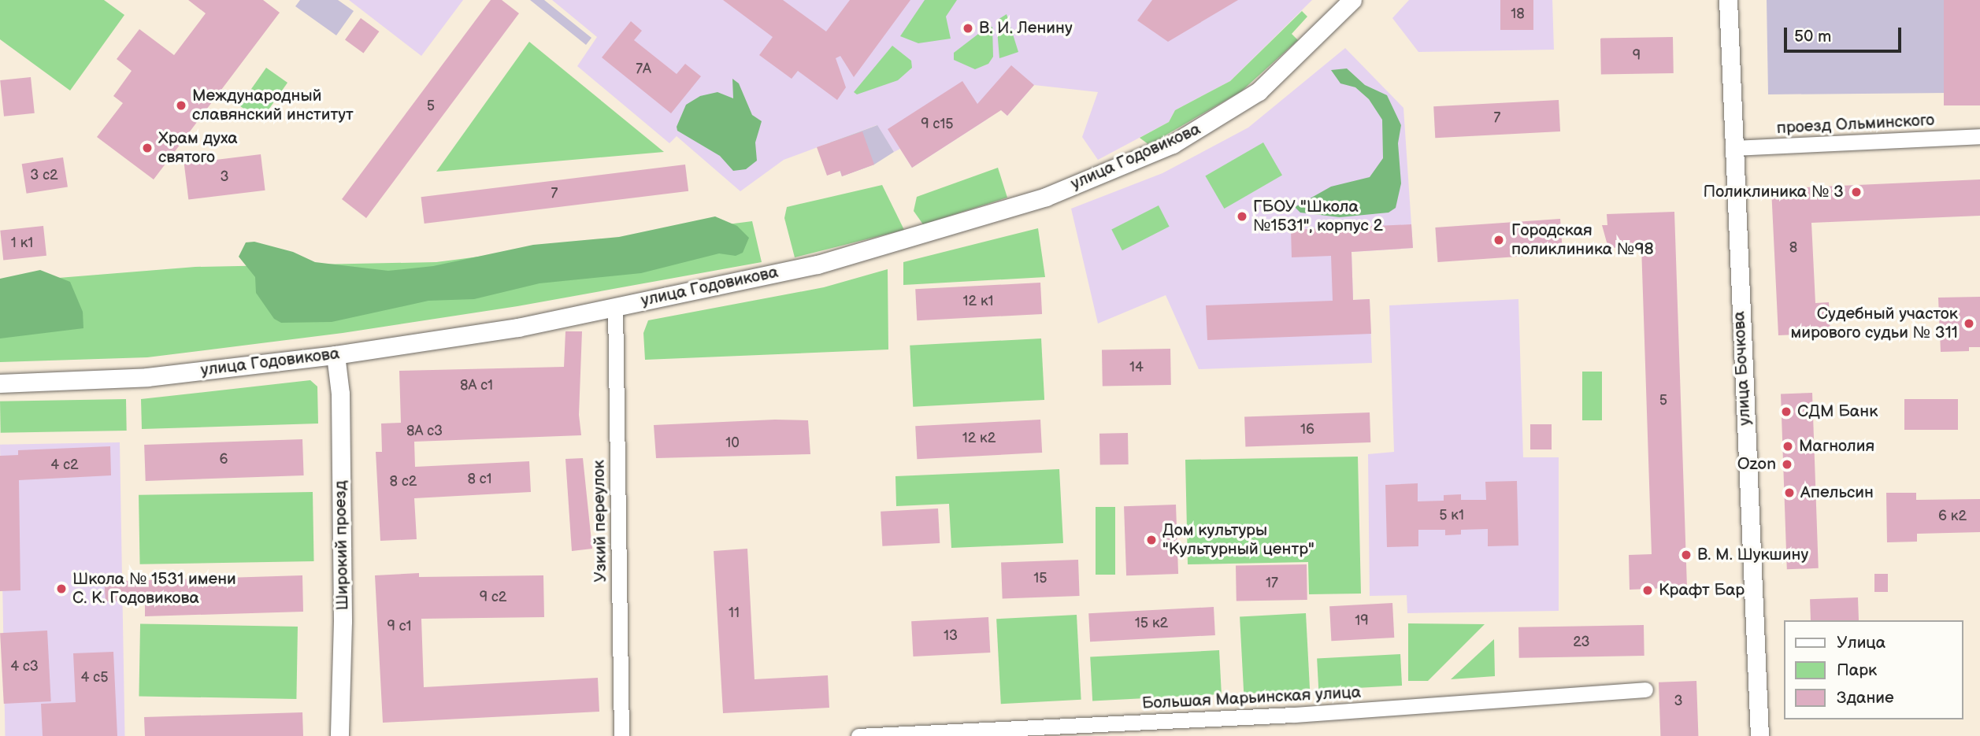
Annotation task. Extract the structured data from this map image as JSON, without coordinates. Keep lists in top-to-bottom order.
{
  "streets": {
    "street": [
      "проезд Ольминского",
      "улица Годовикова",
      "улица Бочкова",
      "Узкий переулок",
      "Широкий проезд",
      "Большая Марьинская улица"
    ]
  },
  "crossings": [
    ["проезд Ольминского", "улица Бочкова"],
    ["улица Годовикова", "Узкий переулок"],
    ["улица Годовикова", "Широкий проезд"]
  ],
  "places": [
    "В. И. Ленину",
    "Международный славянский институт",
    "Храм духа святого",
    "Поликлиника № 3",
    "ГБОУ \"Школа №1531\", корпус 2",
    "Городская поликлиника №98",
    "Судебный участок мирового судьи № 311",
    "СДМ Банк",
    "Магнолия",
    "Ozon",
    "Апельсин",
    "Дом культуры \"Культурный центр\"",
    "В. М. Шукшину",
    "Школа № 1531 имени С. К. Годовикова",
    "Крафт Бар"
  ],
  "house_numbers": [
    "18",
    "9",
    "7А",
    "5",
    "7",
    "9 с15",
    "3 с2",
    "3",
    "7",
    "1 к1",
    "8",
    "12 к1",
    "14",
    "8А с1",
    "5",
    "16",
    "8А с3",
    "12 к2",
    "10",
    "6",
    "4 с2",
    "8 с1",
    "8 с2",
    "5 к1",
    "6 к2",
    "15",
    "17",
    "9 с2",
    "11",
    "19",
    "15 к2",
    "9 с1",
    "13",
    "23",
    "4 с3",
    "4 с5",
    "3"
  ],
  "legend": ["Улица", "Парк", "Здание"],
  "scale_bar": "50 m"
}
